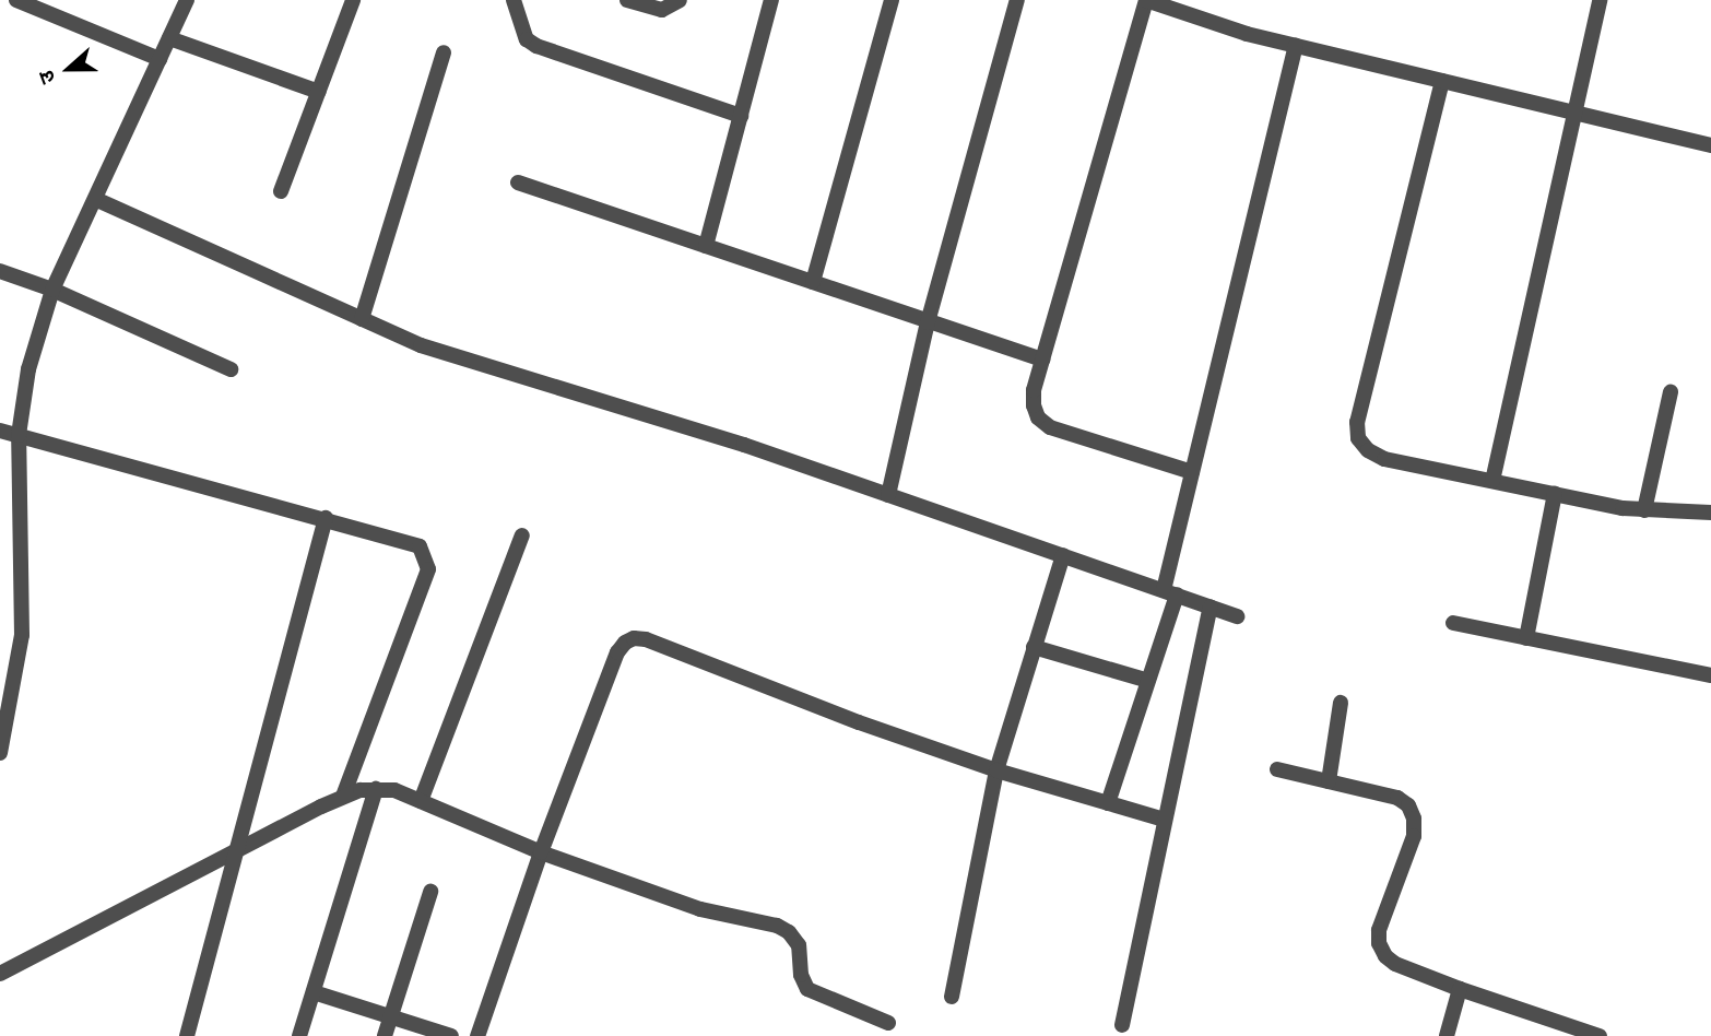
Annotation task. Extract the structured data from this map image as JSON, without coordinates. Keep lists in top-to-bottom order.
{
  "north": "left"
}
